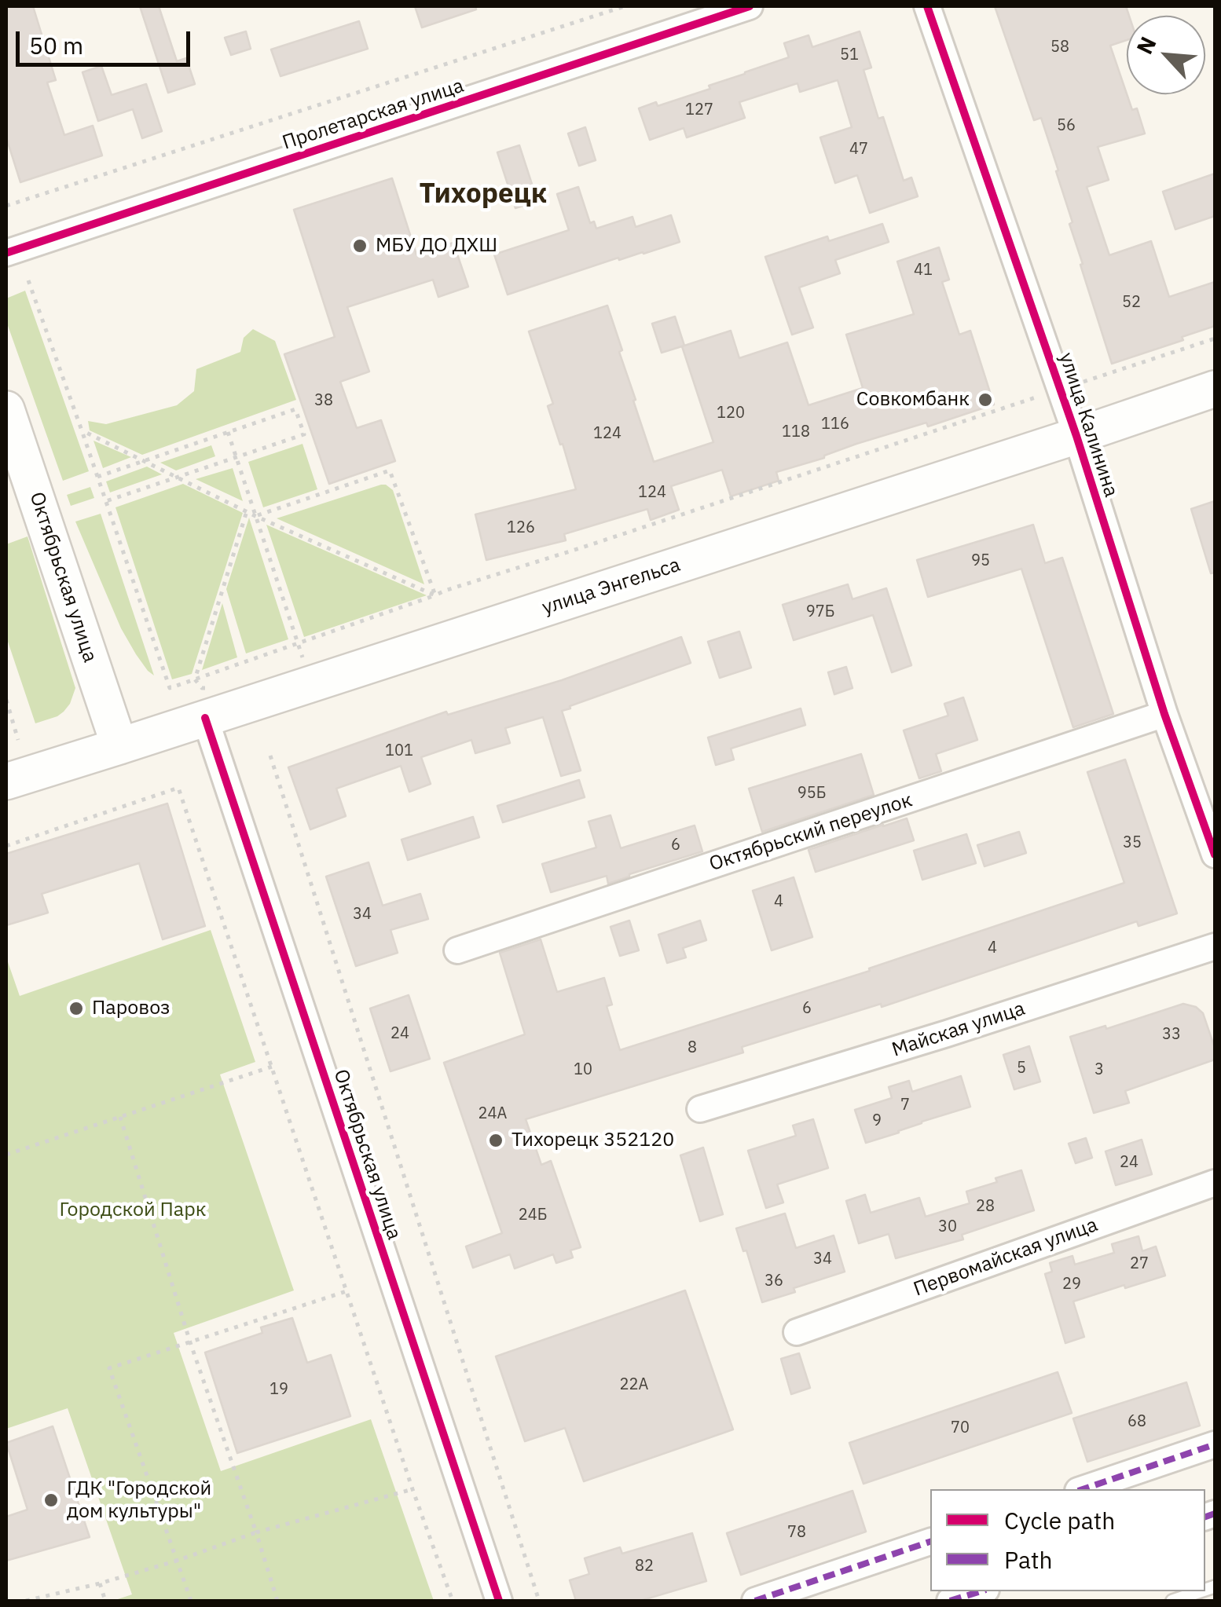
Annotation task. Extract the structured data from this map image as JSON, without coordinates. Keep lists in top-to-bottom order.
{
  "streets": {
    "main road": ["Октябрьская улица", "улица Энгельса"],
    "street": [
      "Пролетарская улица",
      "улица Калинина",
      "Октябрьский переулок",
      "Майская улица",
      "Первомайская улица"
    ]
  },
  "crossings": [
    ["улица Калинина", "улица Энгельса"],
    ["улица Калинина", "Октябрьский переулок"],
    ["Октябрьская улица", "улица Энгельса"]
  ],
  "districts": ["Тихорецк"],
  "parks": ["Городской Парк"],
  "places": [
    "МБУ ДО ДХШ",
    "Совкомбанк",
    "Паровоз",
    "Тихорецк 352120",
    "ГДК \"Городской дом культуры\""
  ],
  "house_numbers": [
    "58",
    "51",
    "127",
    "56",
    "47",
    "41",
    "52",
    "38",
    "120",
    "116",
    "118",
    "124",
    "124",
    "126",
    "95",
    "97Б",
    "101",
    "95Б",
    "35",
    "6",
    "4",
    "34",
    "4",
    "6",
    "24",
    "33",
    "8",
    "5",
    "10",
    "3",
    "7",
    "24А",
    "9",
    "24",
    "28",
    "24Б",
    "30",
    "34",
    "27",
    "36",
    "29",
    "22А",
    "19",
    "68",
    "70",
    "78",
    "82"
  ],
  "legend": ["Cycle path", "Path"],
  "scale_bar": "50 m",
  "north": "top left"
}
